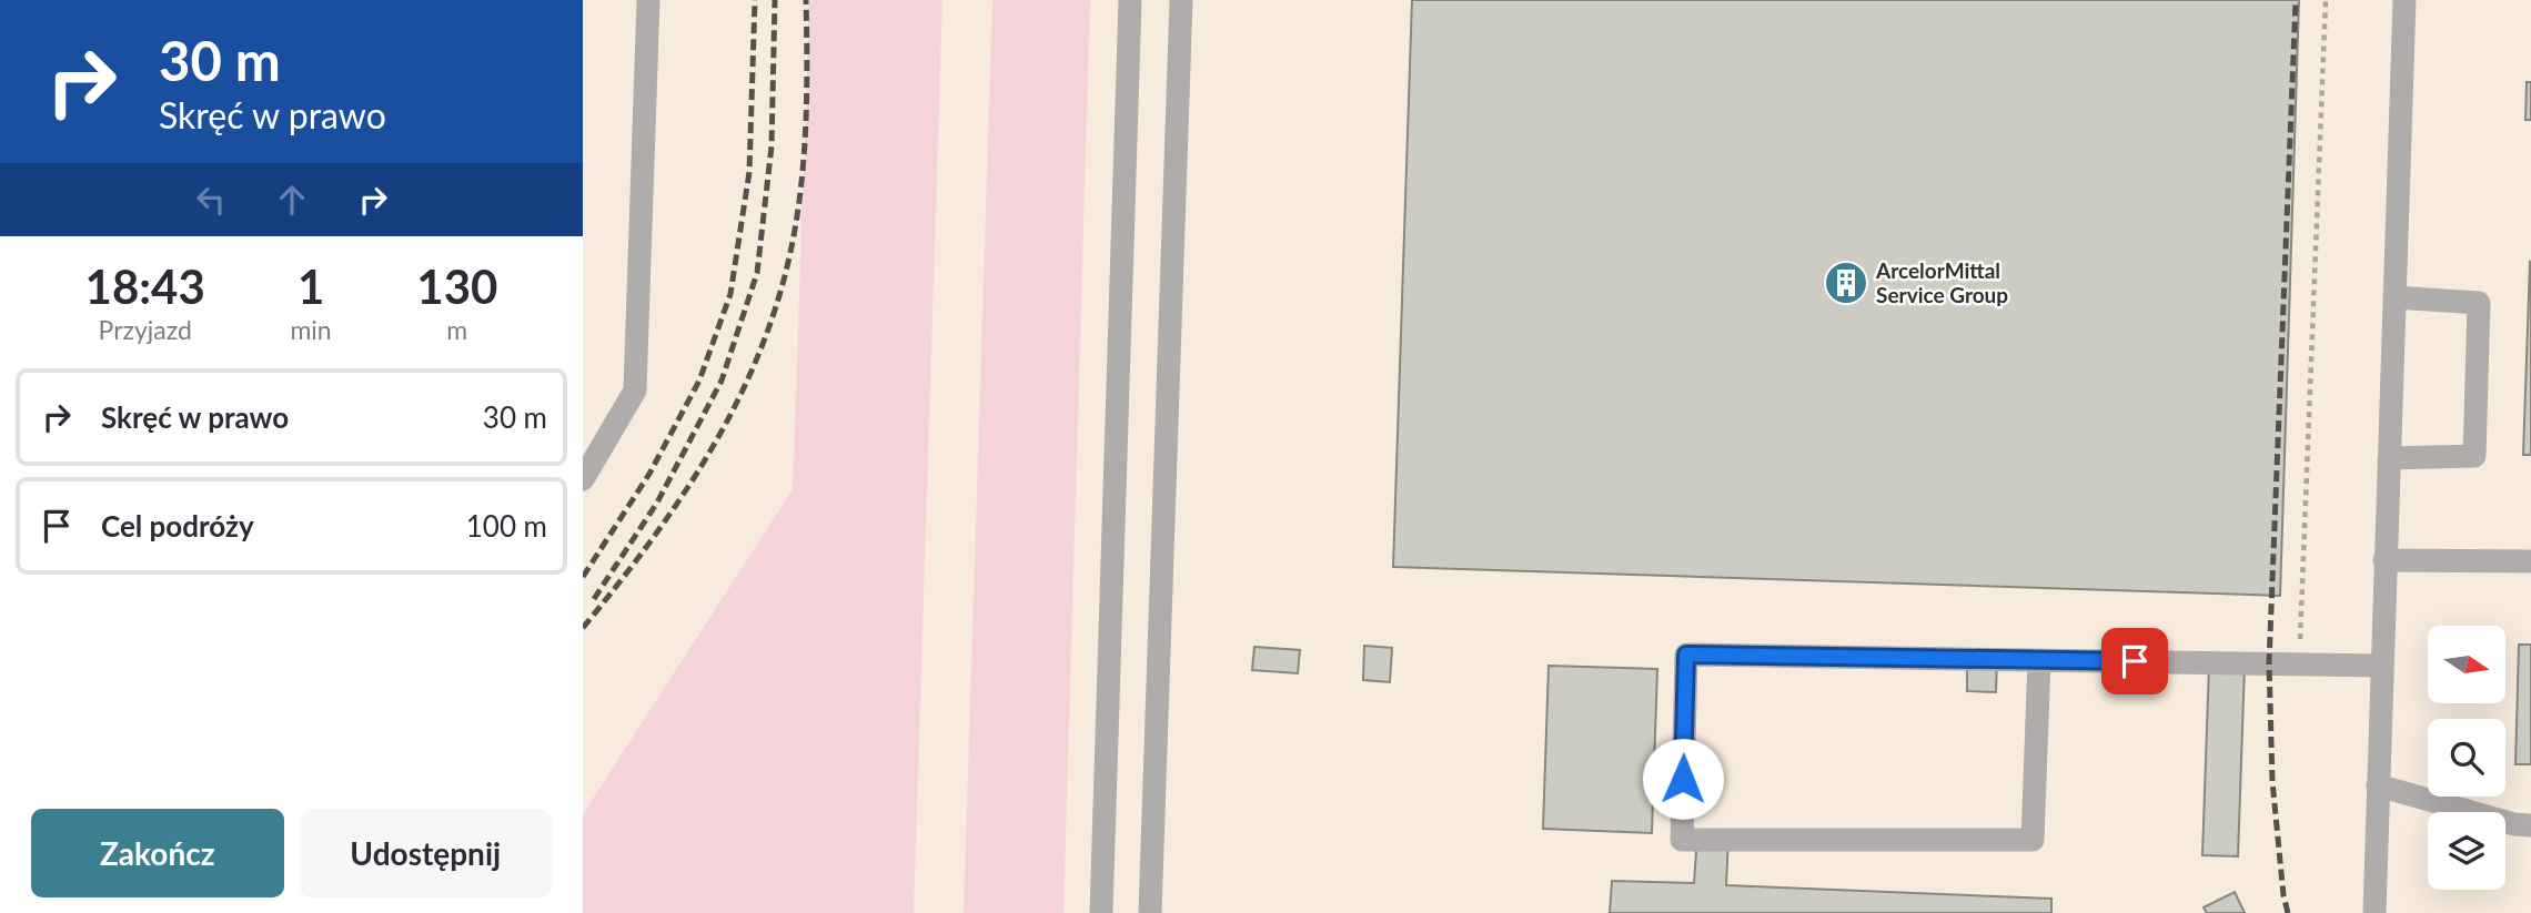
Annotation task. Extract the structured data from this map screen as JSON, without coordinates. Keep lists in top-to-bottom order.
{
  "places": {
    "building": ["ArcelorMittal Service Group"]
  },
  "north": "right",
  "page": {
    "turn": ["30 m", "Skręć w prawo"],
    "eta": [
      "18:43",
      "Przyjazd",
      "1",
      "min",
      "130",
      "m"
    ],
    "list": [
      {
        "name": "Skręć w prawo",
        "value": "30 m"
      },
      {
        "name": "Cel podróży",
        "value": "100 m"
      }
    ],
    "buttons": ["Zakończ", "Udostępnij"]
  }
}
